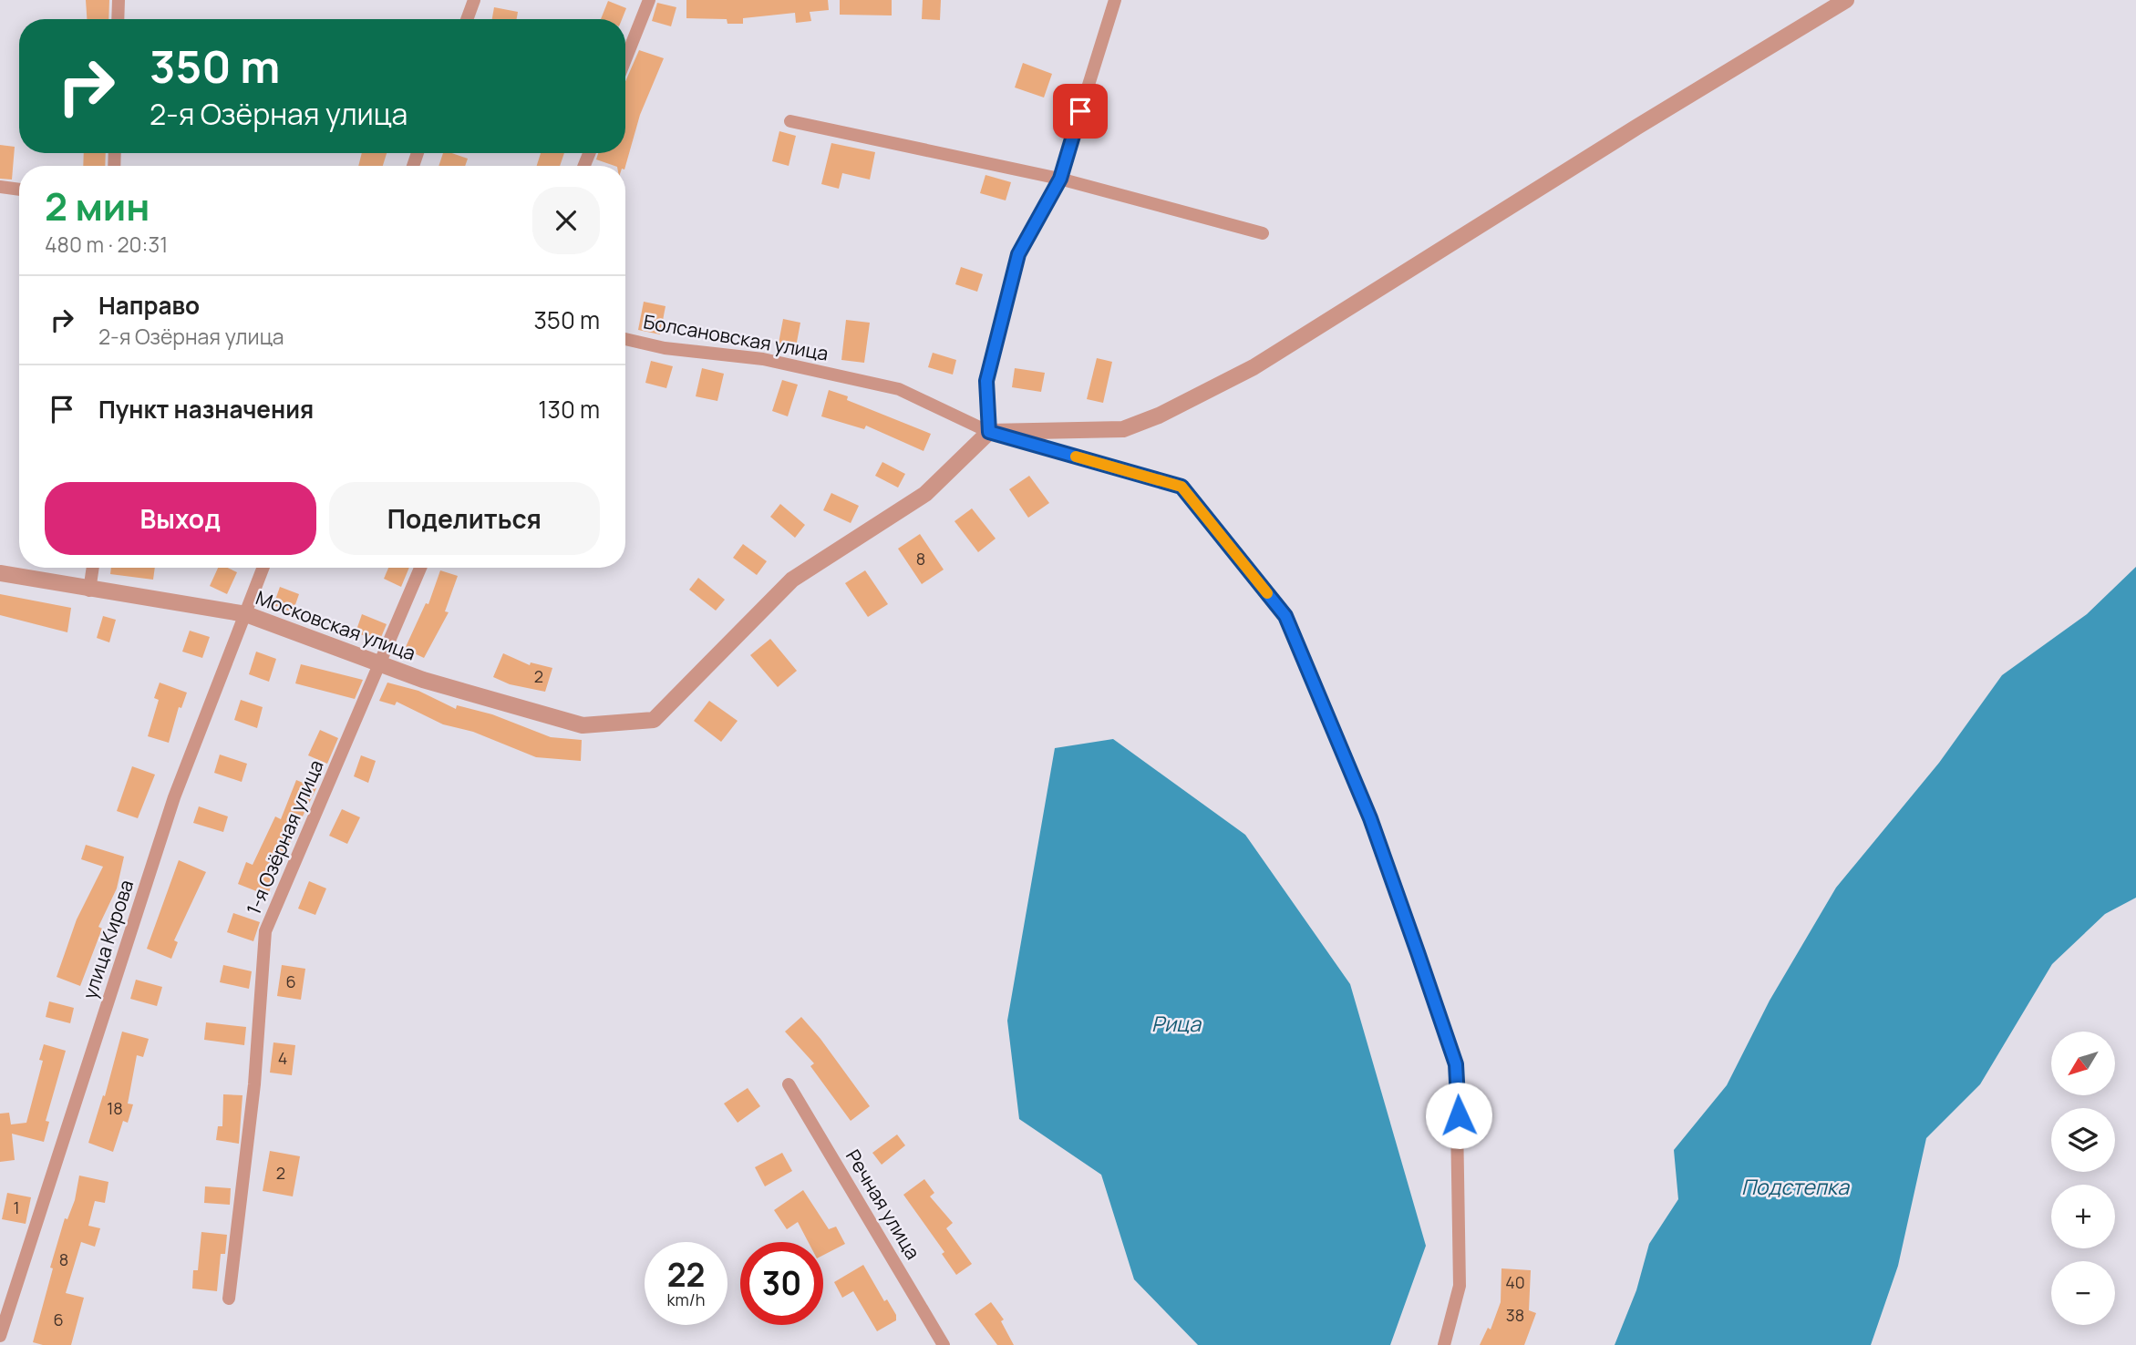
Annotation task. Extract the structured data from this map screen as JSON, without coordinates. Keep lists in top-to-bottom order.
{
  "streets": {
    "street": [
      "Болсановская улица",
      "Московская улица",
      "1-я Озёрная улица",
      "улица Кирова",
      "Речная улица"
    ]
  },
  "crossings": [
    ["Болсановская улица", "Московская улица"],
    ["Московская улица", "1-я Озёрная улица"],
    ["Московская улица", "улица Кирова"]
  ],
  "water": ["Рица", "Подстепка"],
  "house_numbers": [
    "8",
    "2",
    "6",
    "4",
    "18",
    "2",
    "1",
    "8",
    "40",
    "38",
    "6"
  ],
  "north": "bottom left",
  "page": {
    "turn": ["350 m", "2-я Озёрная улица"],
    "heading": ["2 мин", "480 m · 20:31"],
    "list": [
      {
        "name": "Направо",
        "note": "2-я Озёрная улица",
        "value": "350 m"
      },
      {
        "name": "Пункт назначения",
        "value": "130 m"
      }
    ],
    "buttons": ["Выход", "Поделиться"],
    "map_buttons": ["+", "−"],
    "speed": "22 km/h",
    "limit": "30"
  }
}
